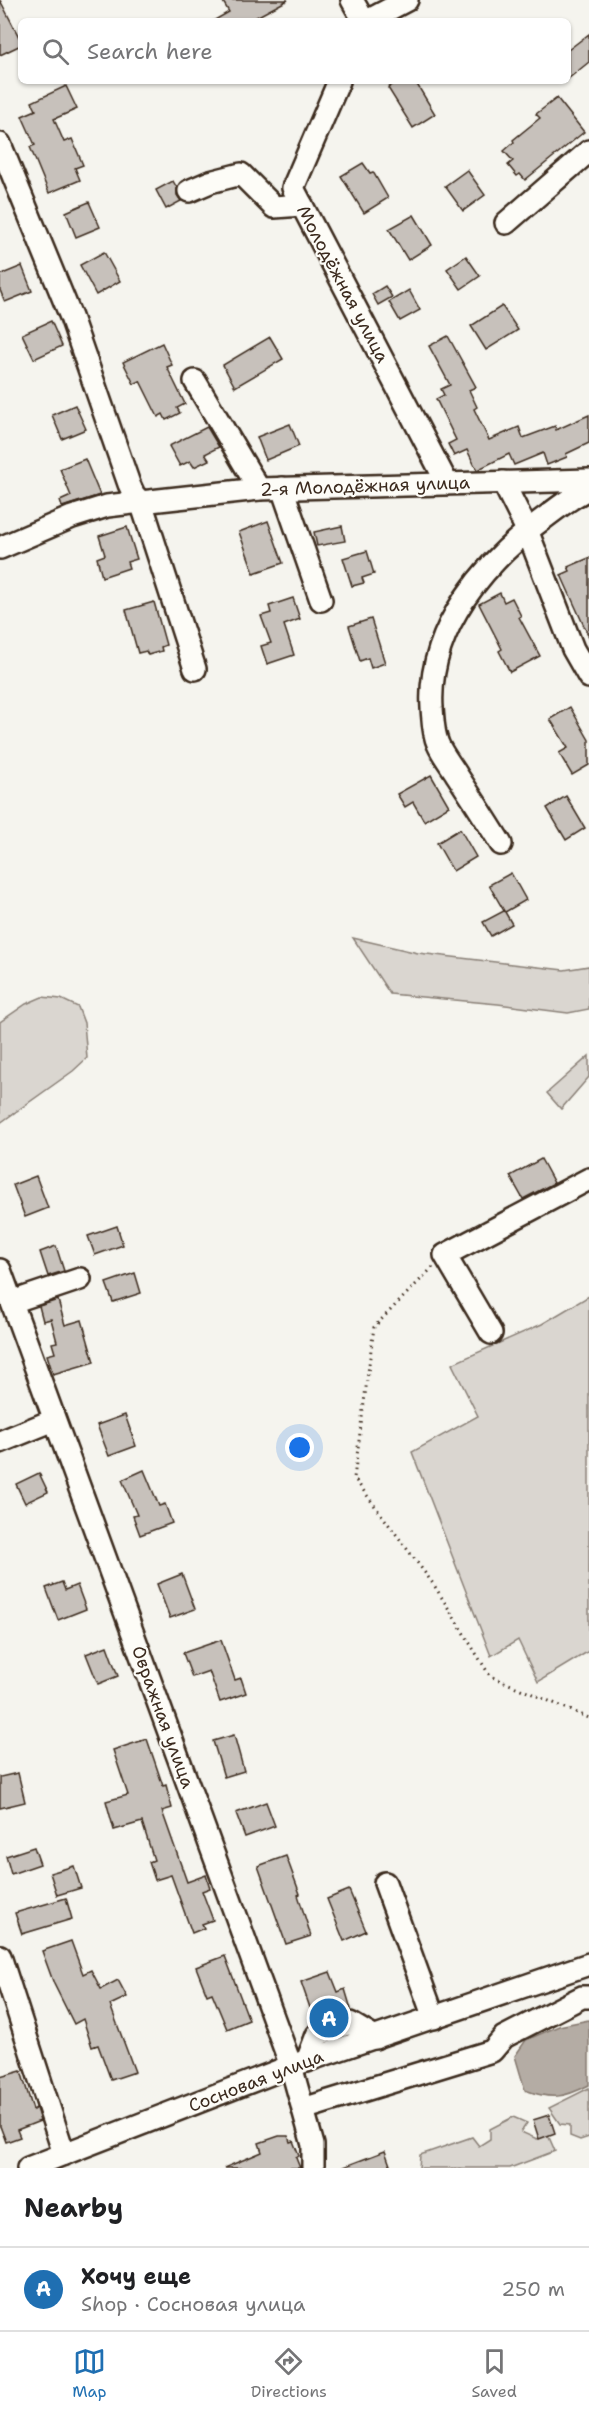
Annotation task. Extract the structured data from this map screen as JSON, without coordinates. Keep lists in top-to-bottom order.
{
  "streets": {
    "street": [
      "Молодёжная улица",
      "2-я Молодёжная улица",
      "Овражная улица",
      "Сосновая улица"
    ]
  },
  "crossings": [
    ["Молодёжная улица", "2-я Молодёжная улица"],
    ["Овражная улица", "Сосновая улица"]
  ],
  "page": {
    "search": "Search here",
    "pins": "A",
    "heading": "Nearby",
    "list": [
      {
        "mark": "A",
        "name": "Хочу еще",
        "note": "Shop · Сосновая улица",
        "value": "250 m"
      }
    ],
    "nav": ["Map", "Directions", "Saved"]
  }
}
